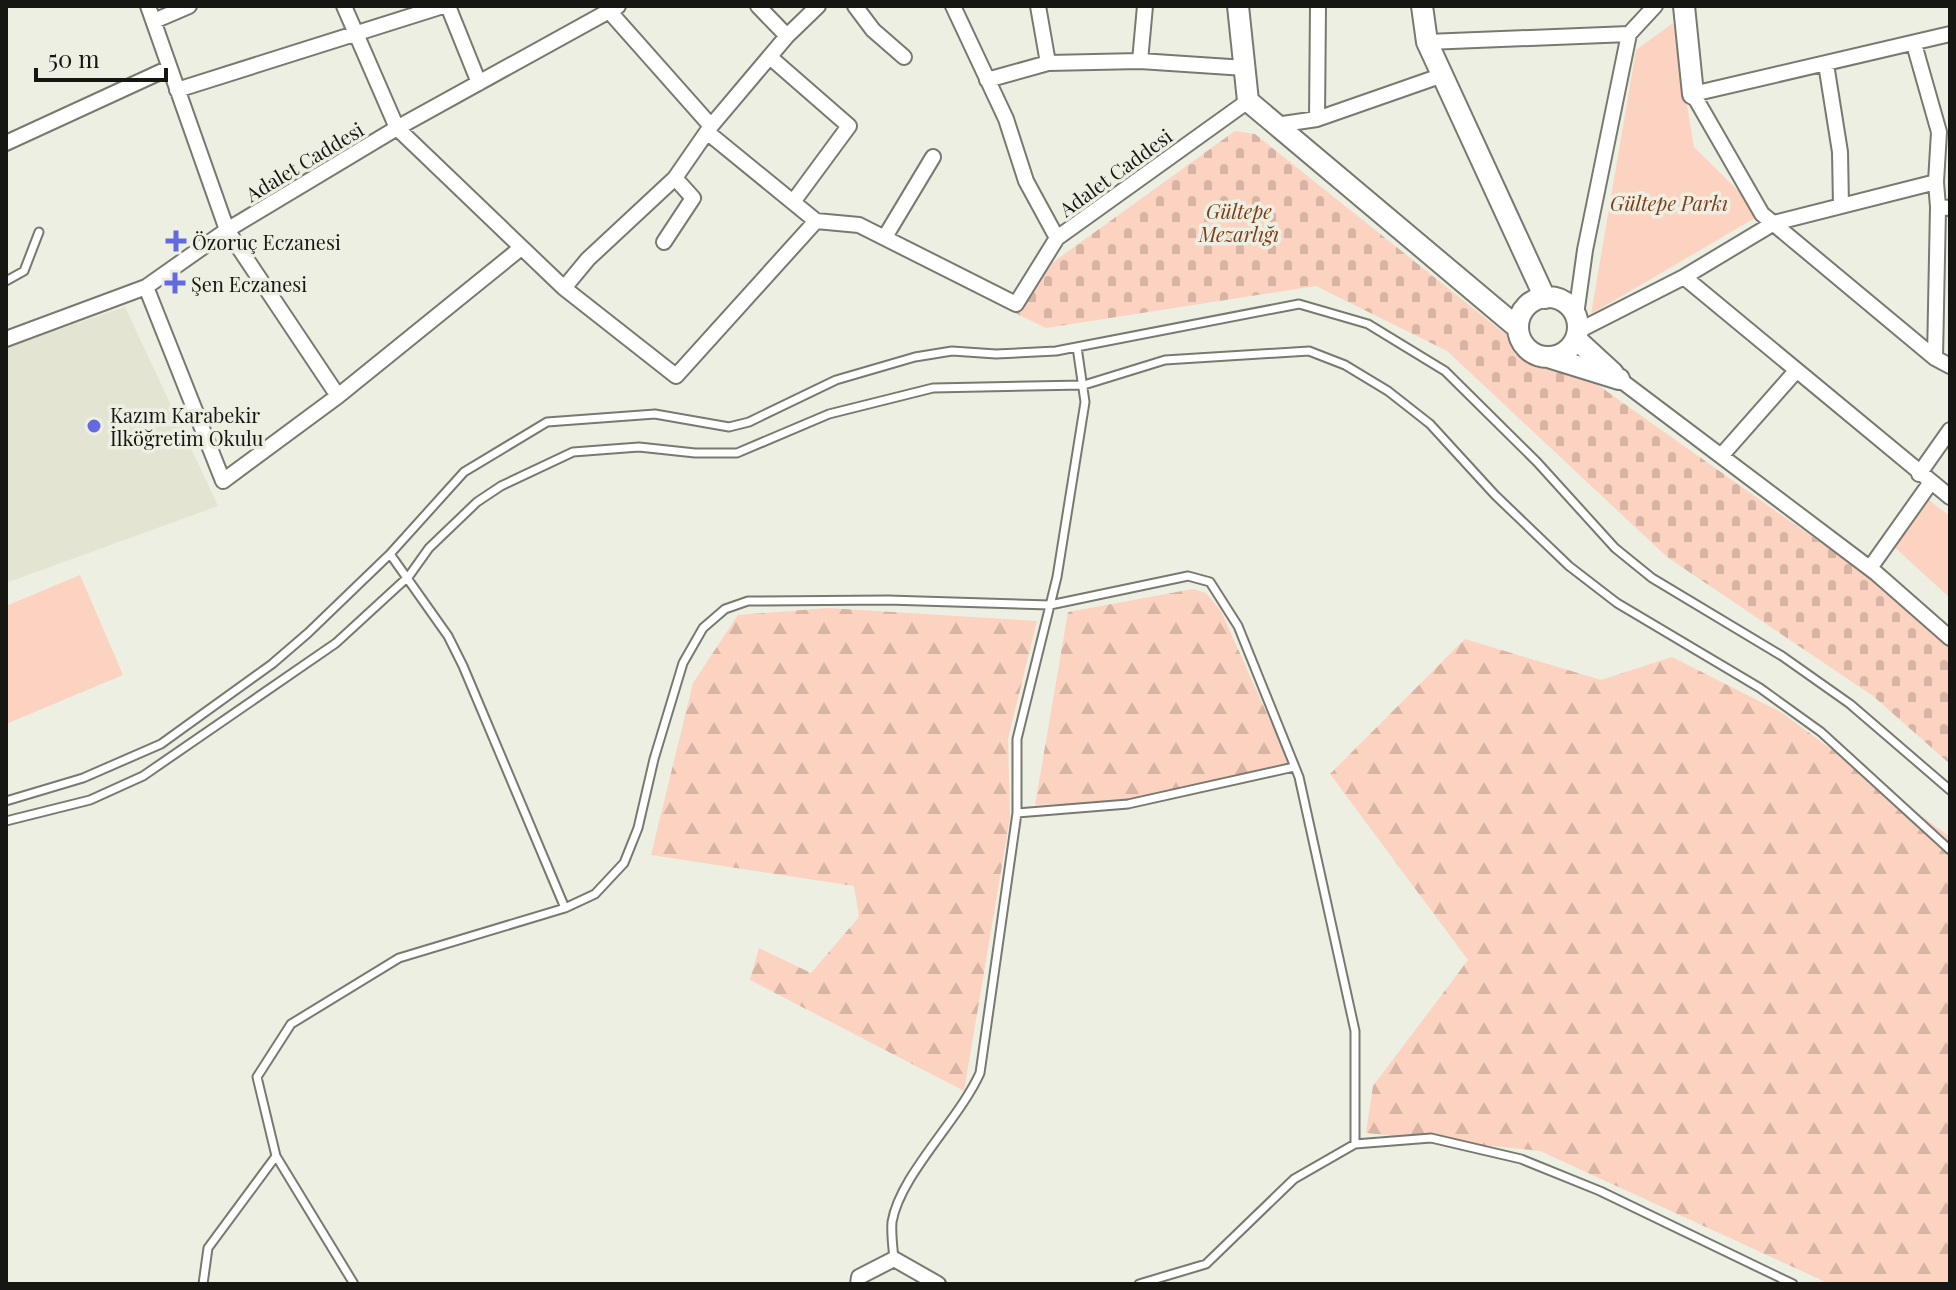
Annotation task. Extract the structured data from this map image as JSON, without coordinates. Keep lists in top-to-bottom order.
{
  "streets": {
    "street": ["Adalet Caddesi"]
  },
  "parks": ["Gültepe Parkı", "Gültepe Mezarlığı"],
  "places": {
    "health": ["Özoruç Eczanesi", "Şen Eczanesi"],
    "other": ["Kazım Karabekir İlköğretim Okulu"]
  },
  "scale_bar": "50 m"
}
